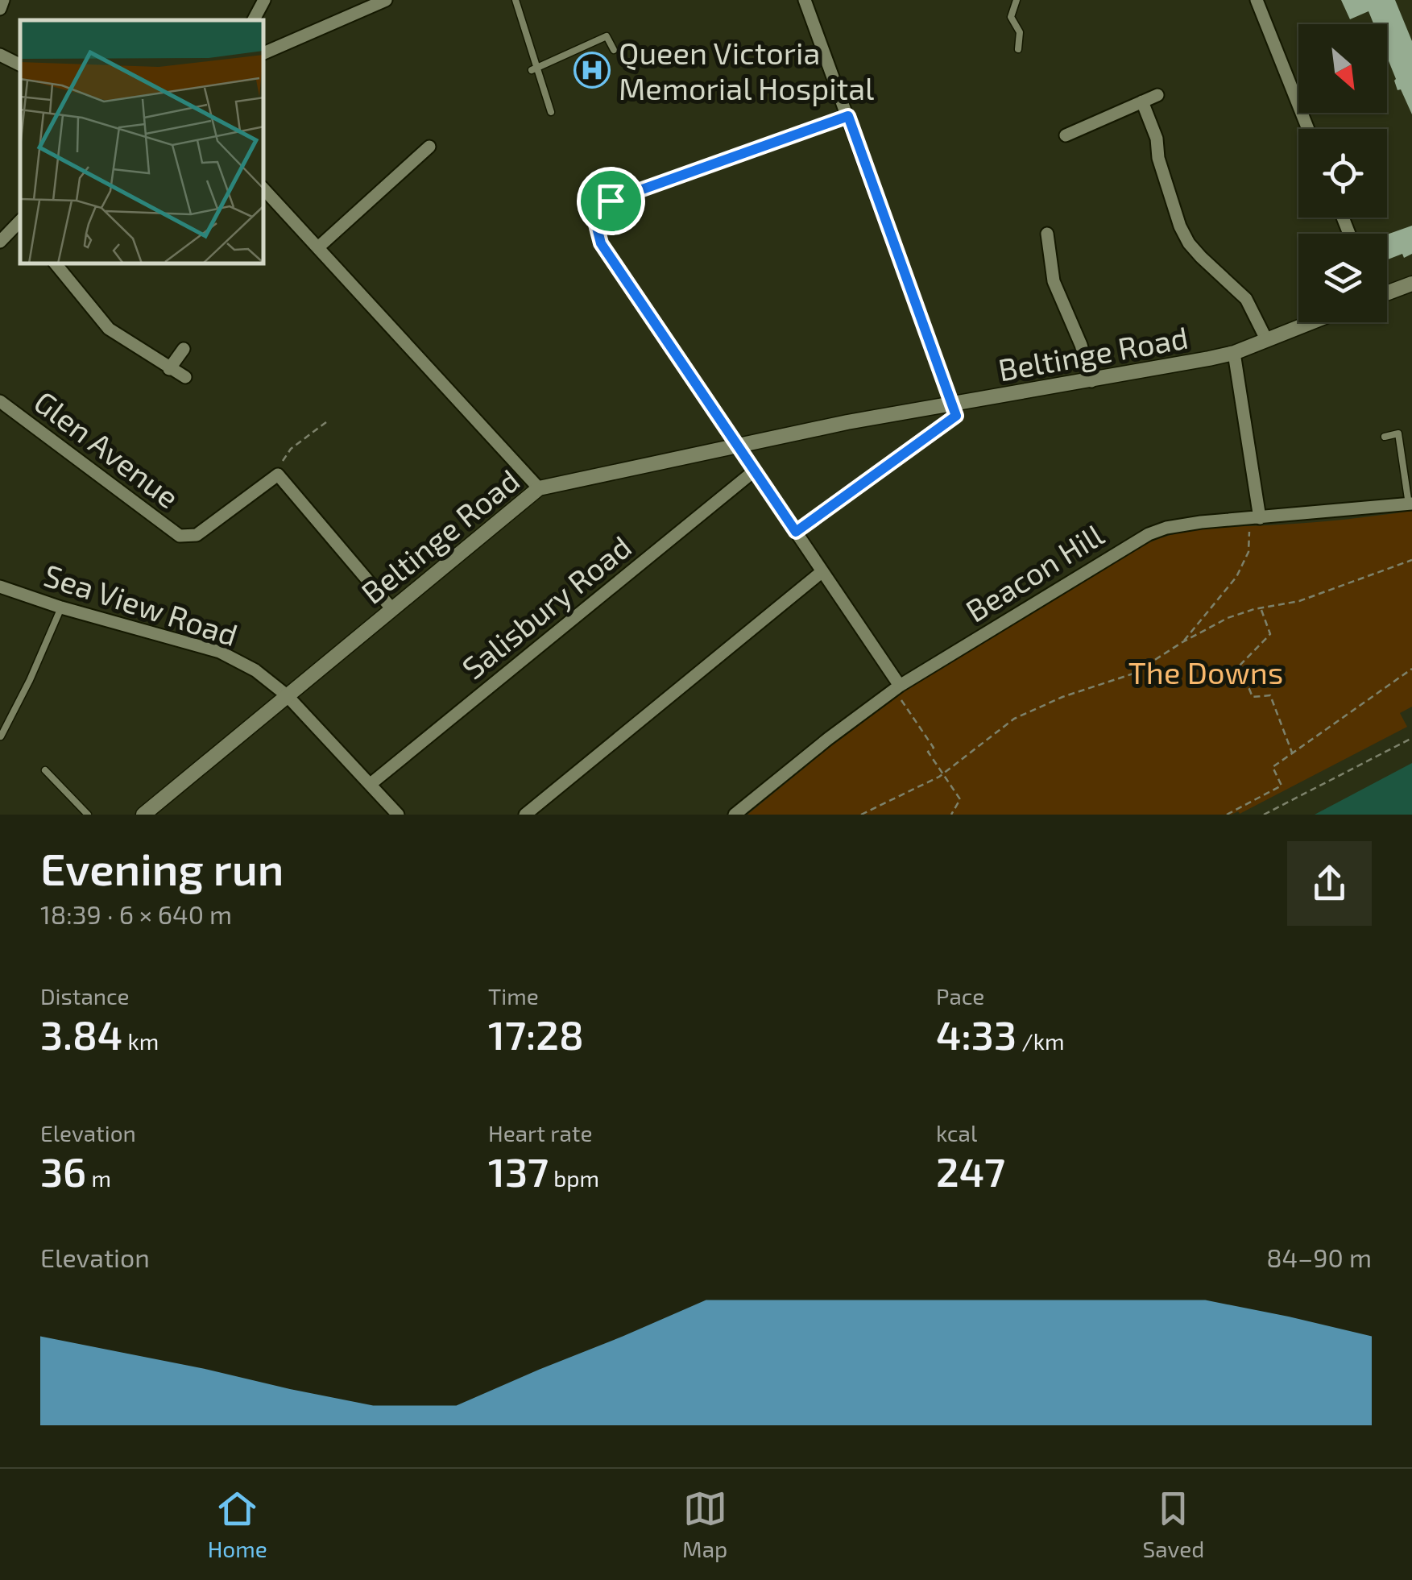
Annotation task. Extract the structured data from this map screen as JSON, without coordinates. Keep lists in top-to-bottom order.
{
  "streets": {
    "street": [
      "Beltinge Road",
      "Glen Avenue",
      "Beacon Hill",
      "Sea View Road",
      "Salisbury Road"
    ]
  },
  "crossings": [
    ["Beltinge Road", "Sea View Road"],
    ["Sea View Road", "Salisbury Road"]
  ],
  "parks": ["The Downs"],
  "places": {
    "hospital": ["Queen Victoria Memorial Hospital"]
  },
  "north": "bottom right",
  "page": {
    "heading": ["Evening run", "18:39 · 6 × 640 m"],
    "stats": [
      ["Distance", "3.84 km"],
      ["Time", "17:28"],
      ["Pace", "4:33 /km"],
      ["Elevation", "36 m"],
      ["Heart rate", "137 bpm"],
      ["kcal", "247"]
    ],
    "chart": ["Elevation", "84–90 m"],
    "tabs": ["Home", "Map", "Saved"]
  }
}
